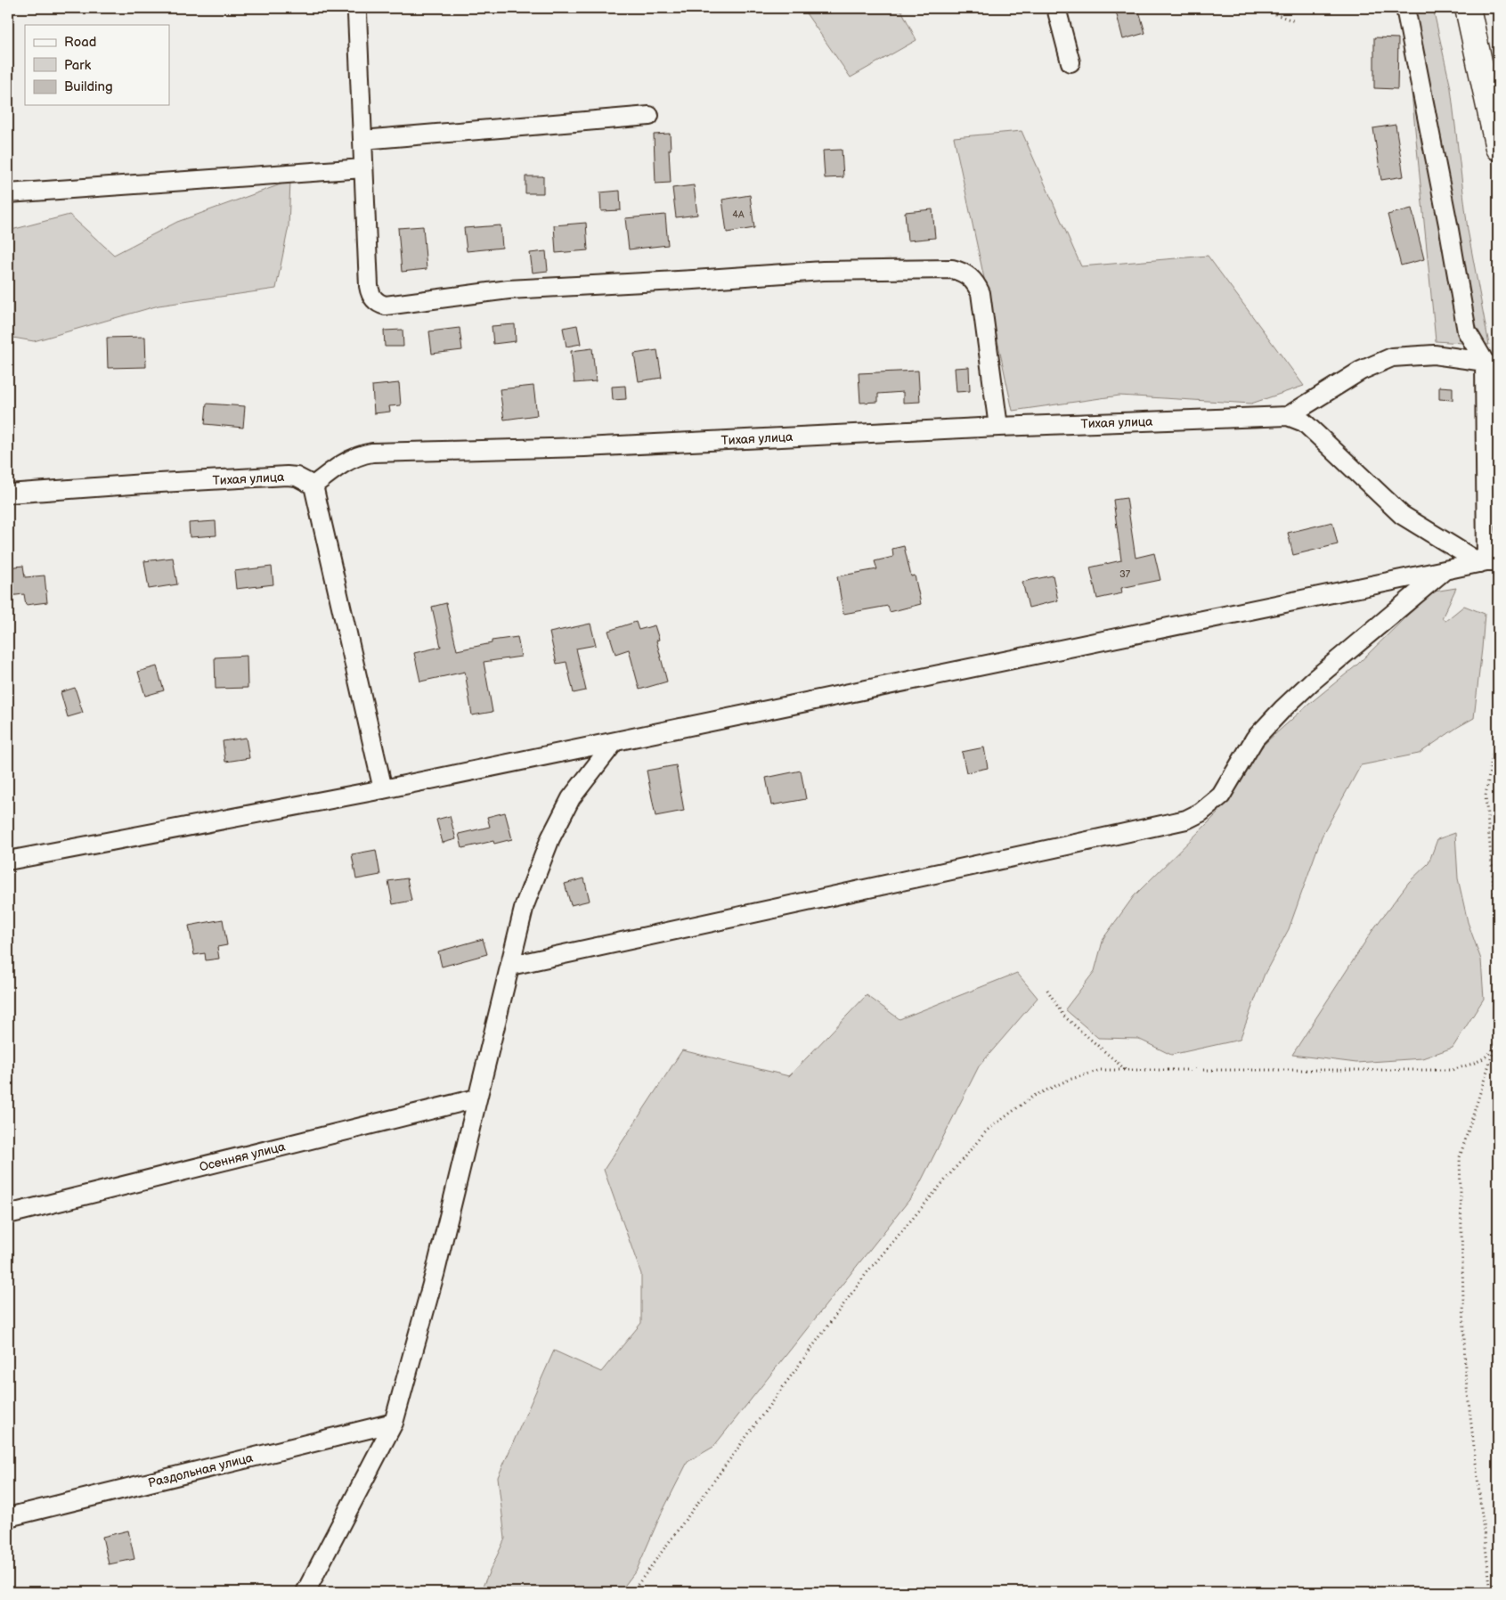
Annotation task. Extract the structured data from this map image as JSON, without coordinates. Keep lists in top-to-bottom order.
{
  "streets": {
    "street": ["Тихая улица", "Осенняя улица", "Раздольная улица"]
  },
  "house_numbers": ["4А", "37"],
  "legend": ["Road", "Park", "Building"]
}
